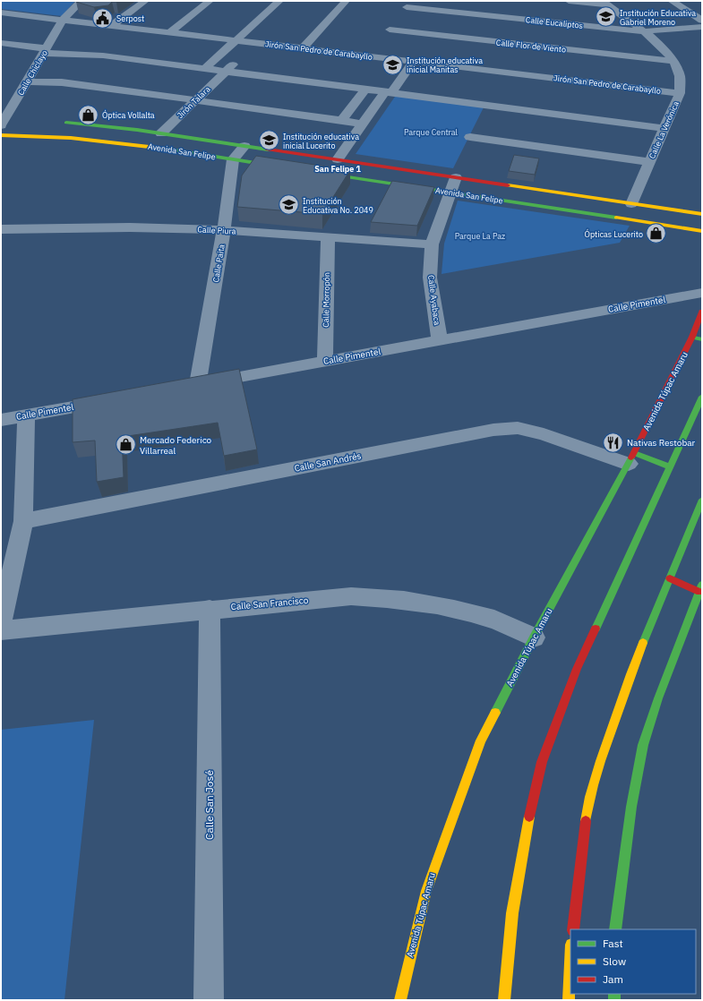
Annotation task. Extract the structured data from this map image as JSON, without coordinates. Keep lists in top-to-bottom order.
{
  "streets": {
    "main road": ["Avenida San Felipe", "Avenida Túpac Amaru"],
    "street": [
      "Calle Eucaliptos",
      "Calle Flor de Viento",
      "Jirón San Pedro de Carabayllo",
      "Calle Chiclayo",
      "Jirón Talara",
      "Calle La Verónica",
      "Calle Piura",
      "Calle Paita",
      "Calle Morropón",
      "Calle Ayabaca",
      "Calle Pimentel",
      "Calle San Andrés",
      "Calle San Francisco",
      "Calle San José"
    ]
  },
  "crossings": [
    ["Calle Eucaliptos", "Calle Flor de Viento"],
    ["Calle Eucaliptos", "Calle La Verónica"],
    ["Calle Flor de Viento", "Calle La Verónica"],
    ["Jirón San Pedro de Carabayllo", "Calle Chiclayo"],
    ["Jirón San Pedro de Carabayllo", "Calle La Verónica"],
    ["Jirón Talara", "Avenida San Felipe"],
    ["Calle La Verónica", "Avenida San Felipe"],
    ["Avenida San Felipe", "Calle Paita"],
    ["Avenida San Felipe", "Calle Ayabaca"],
    ["Calle Piura", "Calle Paita"],
    ["Calle Piura", "Calle Morropón"],
    ["Calle Piura", "Calle Ayabaca"],
    ["Calle Paita", "Calle Pimentel"],
    ["Calle Morropón", "Calle Pimentel"],
    ["Calle Ayabaca", "Calle Pimentel"],
    ["Avenida Túpac Amaru", "Calle San Andrés"],
    ["Avenida Túpac Amaru", "Calle San Francisco"],
    ["Calle San Francisco", "Calle San José"]
  ],
  "districts": ["San Felipe 1"],
  "parks": ["Parque Central", "Parque La Paz"],
  "places": {
    "school or university": [
      "Institución Educativa Gabriel Moreno",
      "Institución educativa inicial Manitas",
      "Institución educativa inicial Lucerito",
      "Institución Educativa No. 2049"
    ],
    "public building": ["Serpost"],
    "shop": ["Óptica Vollalta", "Ópticas Lucerito", "Mercado Federico Villarreal"],
    "restaurant": ["Nativas Restobar"]
  },
  "legend": ["Fast", "Slow", "Jam"]
}
